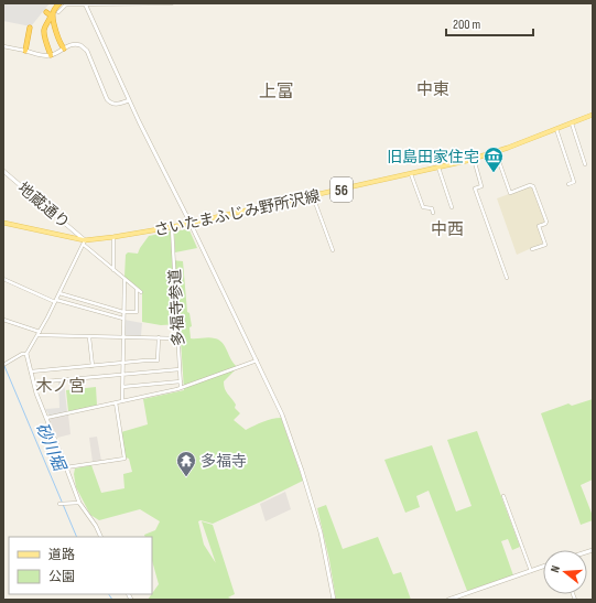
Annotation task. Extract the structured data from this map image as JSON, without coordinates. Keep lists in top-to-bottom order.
{
  "streets": {
    "main road": ["56", "さいたまふじみ野所沢線"],
    "street": ["地蔵通り", "多福寺参道"]
  },
  "crossings": [
    ["地蔵通り", "さいたまふじみ野所沢線"],
    ["さいたまふじみ野所沢線", "多福寺参道"]
  ],
  "districts": [
    "中東",
    "上富",
    "中西",
    "木ノ宮"
  ],
  "water": ["砂川堀"],
  "places": {
    "museum": ["旧島田家住宅"],
    "temple": ["多福寺"]
  },
  "legend": ["道路", "公園"],
  "scale_bar": "200 m",
  "north": "left"
}
